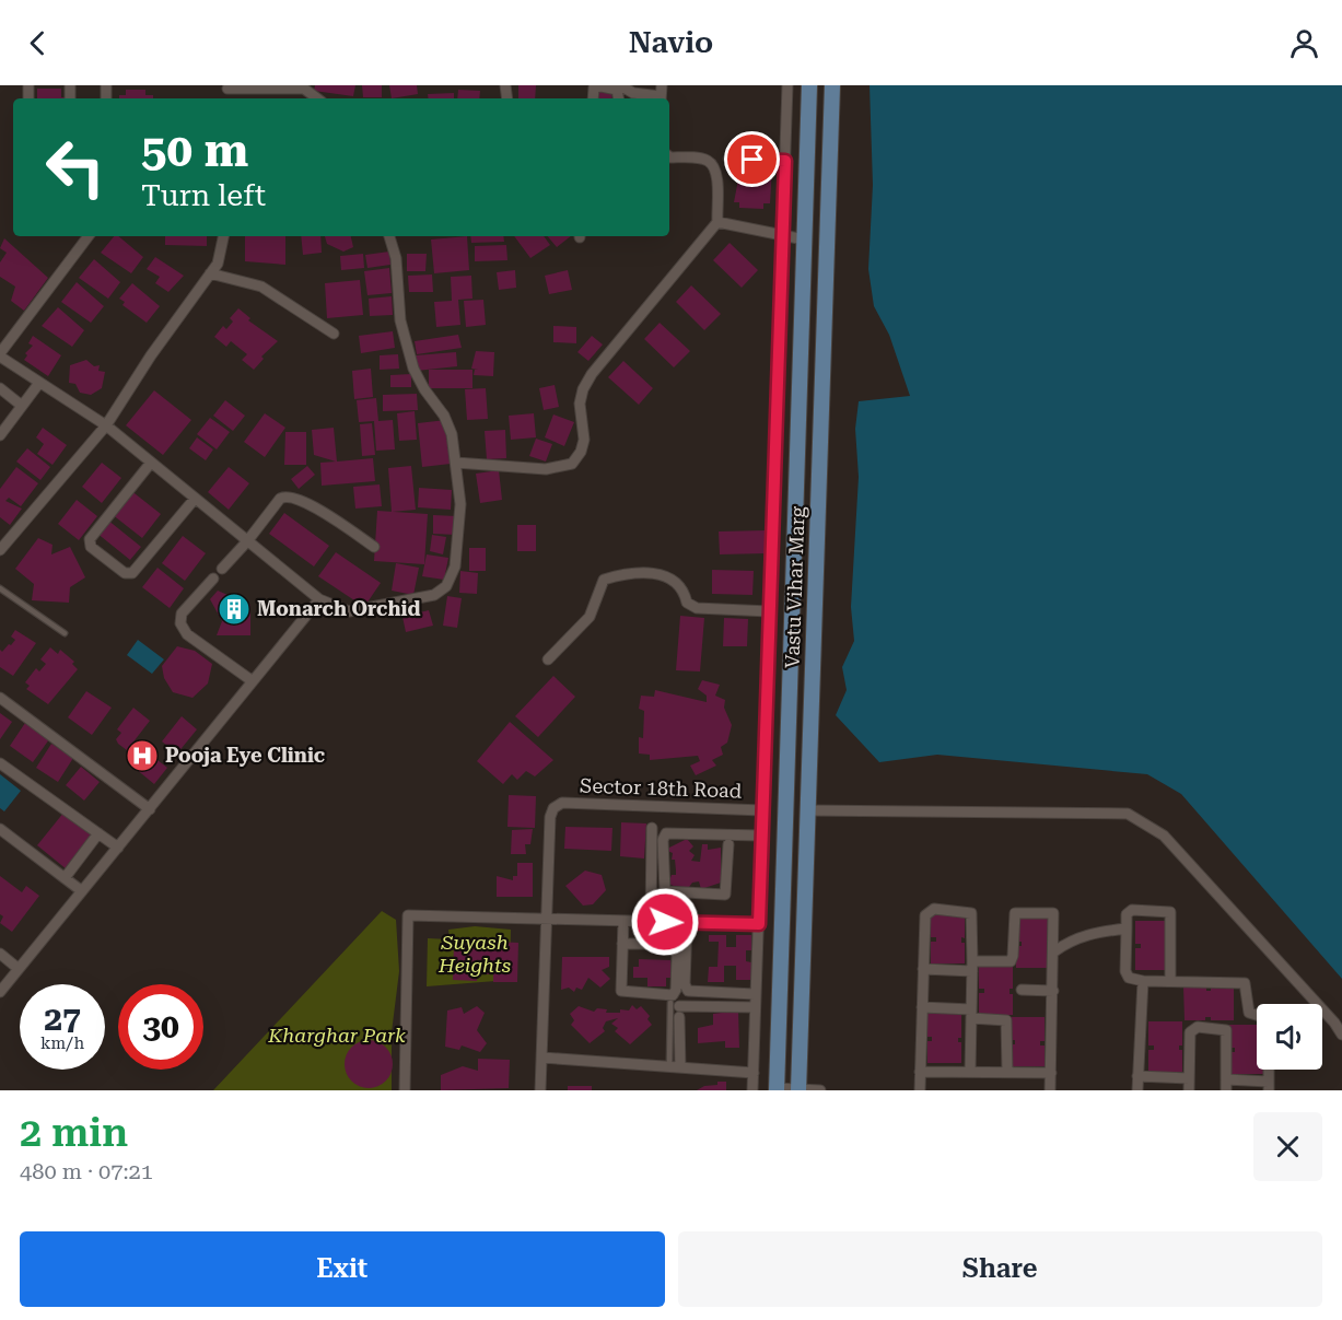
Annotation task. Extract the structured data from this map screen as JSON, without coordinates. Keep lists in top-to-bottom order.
{
  "streets": {
    "main road": ["Vastu Vihar Marg"],
    "street": ["Sector 18th Road"]
  },
  "parks": ["Suyash Heights", "Kharghar Park"],
  "places": {
    "building": ["Monarch Orchid"],
    "hospital": ["Pooja Eye Clinic"]
  },
  "page": {
    "header": "Navio",
    "turn": ["50 m", "Turn left"],
    "speed": "27 km/h",
    "limit": "30",
    "heading": ["2 min", "480 m · 07:21"],
    "buttons": ["Exit", "Share"]
  }
}
